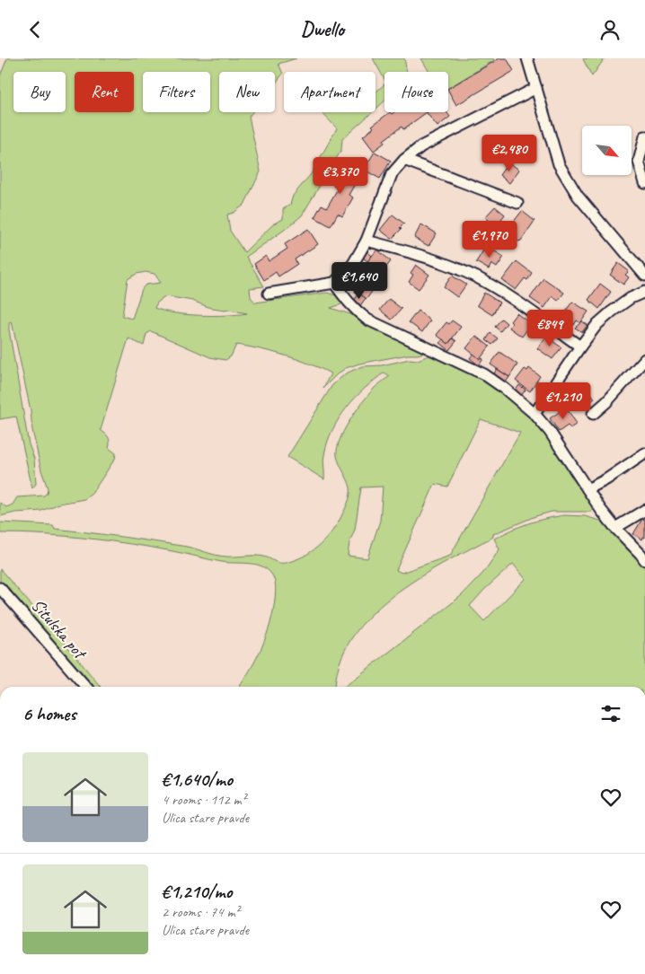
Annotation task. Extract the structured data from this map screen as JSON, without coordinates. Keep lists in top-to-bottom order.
{
  "streets": {
    "street": ["Situlska pot"]
  },
  "north": "bottom right",
  "page": {
    "header": "Dwello",
    "chip": [
      "Buy",
      "Rent",
      "Filters",
      "New",
      "Apartment",
      "House"
    ],
    "price": [
      "€2,480",
      "€3,370",
      "€1,970",
      "€1,640",
      "€849",
      "€1,210"
    ],
    "heading": "6 homes",
    "list": [
      {
        "name": "€1,640/mo",
        "note": "4 rooms · 112 m² · Ulica stare pravde"
      },
      {
        "name": "€1,210/mo",
        "note": "2 rooms · 74 m² · Ulica stare pravde"
      }
    ]
  }
}
